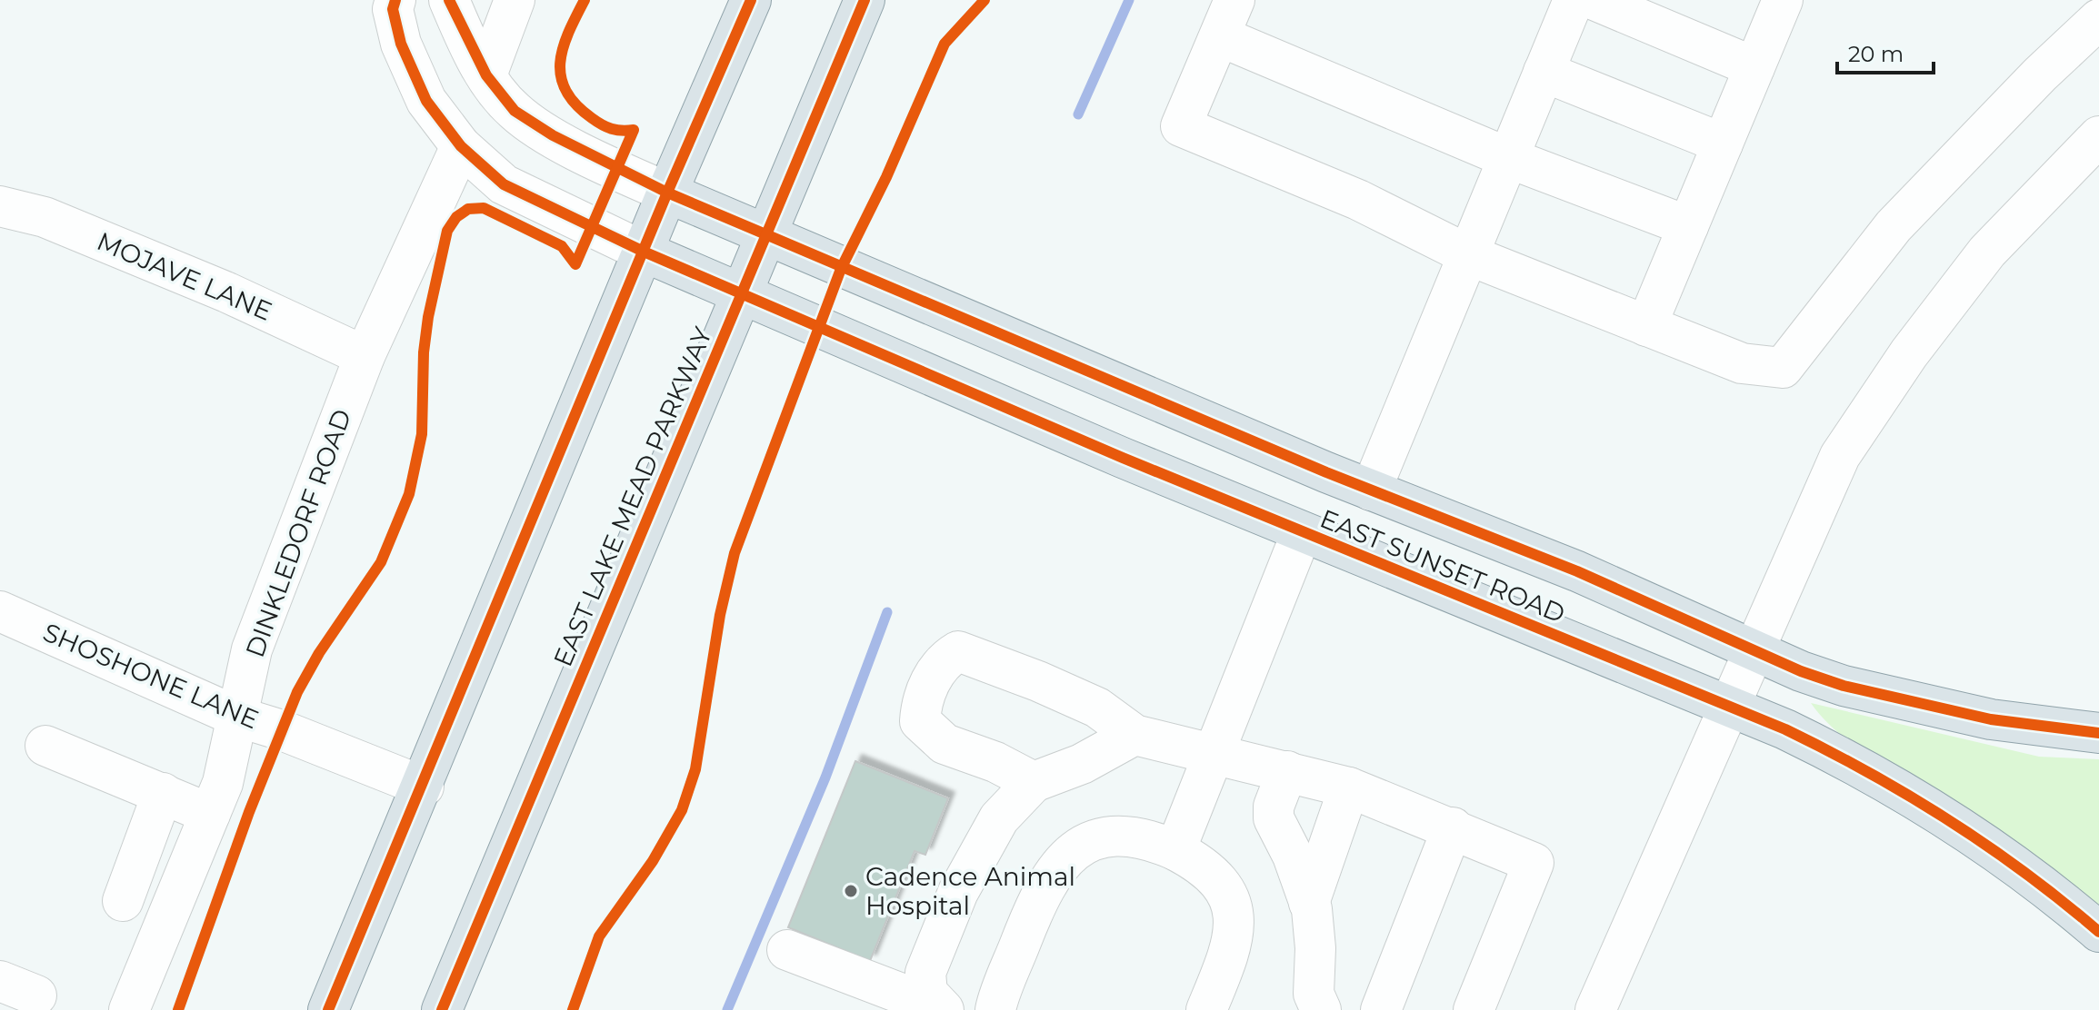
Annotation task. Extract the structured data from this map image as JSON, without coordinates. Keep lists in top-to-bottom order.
{
  "streets": {
    "main road": ["EAST LAKE MEAD PARKWAY", "EAST SUNSET ROAD"],
    "street": ["MOJAVE LANE", "DINKLEDORF ROAD", "SHOSHONE LANE"]
  },
  "crossings": [
    ["MOJAVE LANE", "DINKLEDORF ROAD"],
    ["EAST LAKE MEAD PARKWAY", "EAST SUNSET ROAD"],
    ["DINKLEDORF ROAD", "SHOSHONE LANE"]
  ],
  "places": ["Cadence Animal Hospital"],
  "scale_bar": "20 m"
}
